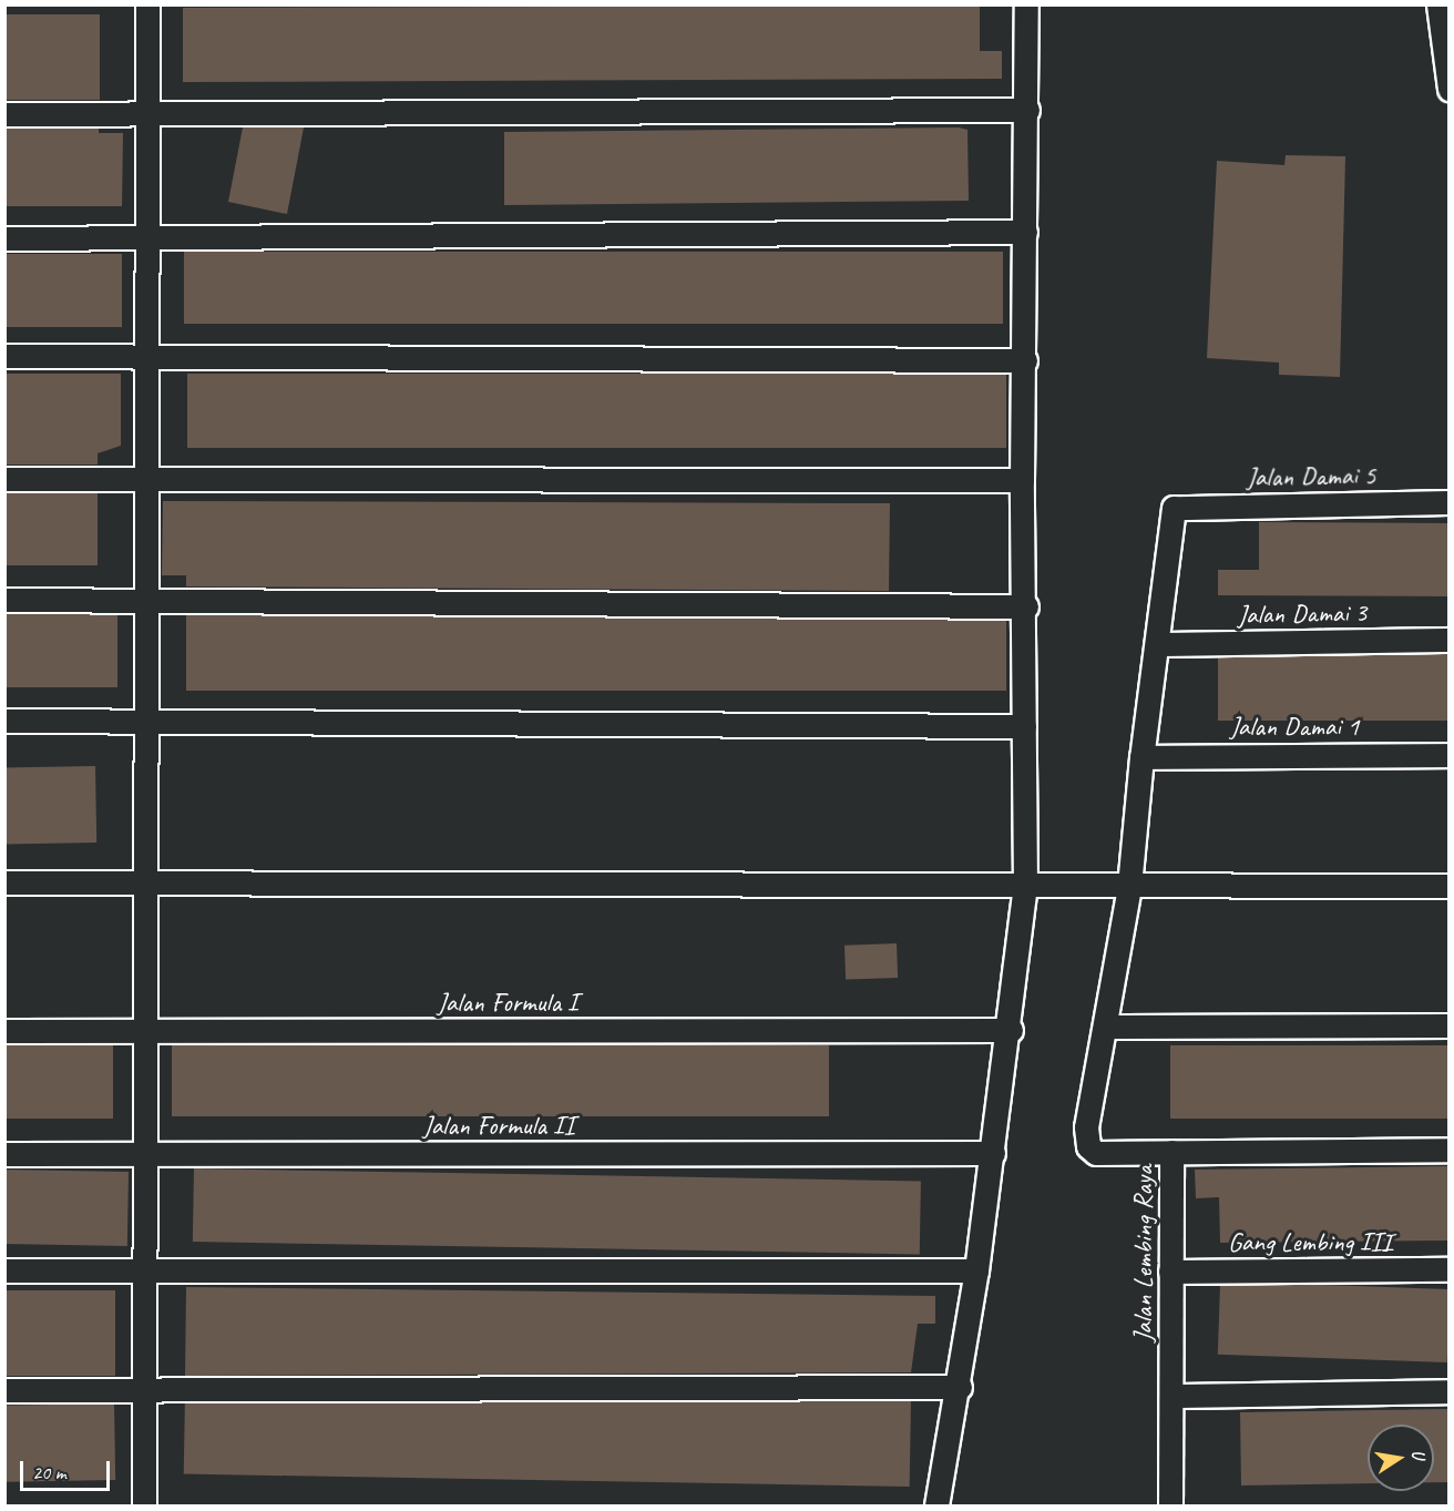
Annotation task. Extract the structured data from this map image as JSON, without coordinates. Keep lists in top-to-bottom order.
{
  "streets": {
    "street": [
      "Jalan Damai 5",
      "Jalan Damai 3",
      "Jalan Damai 1",
      "Jalan Formula I",
      "Jalan Formula II",
      "Gang Lembing III",
      "Jalan Lembing Raya"
    ]
  },
  "crossings": [
    ["Jalan Damai 5", "Jalan Lembing Raya"],
    ["Jalan Damai 3", "Jalan Lembing Raya"],
    ["Jalan Damai 1", "Jalan Lembing Raya"],
    ["Gang Lembing III", "Jalan Lembing Raya"]
  ],
  "scale_bar": "20 m",
  "north": "right"
}
